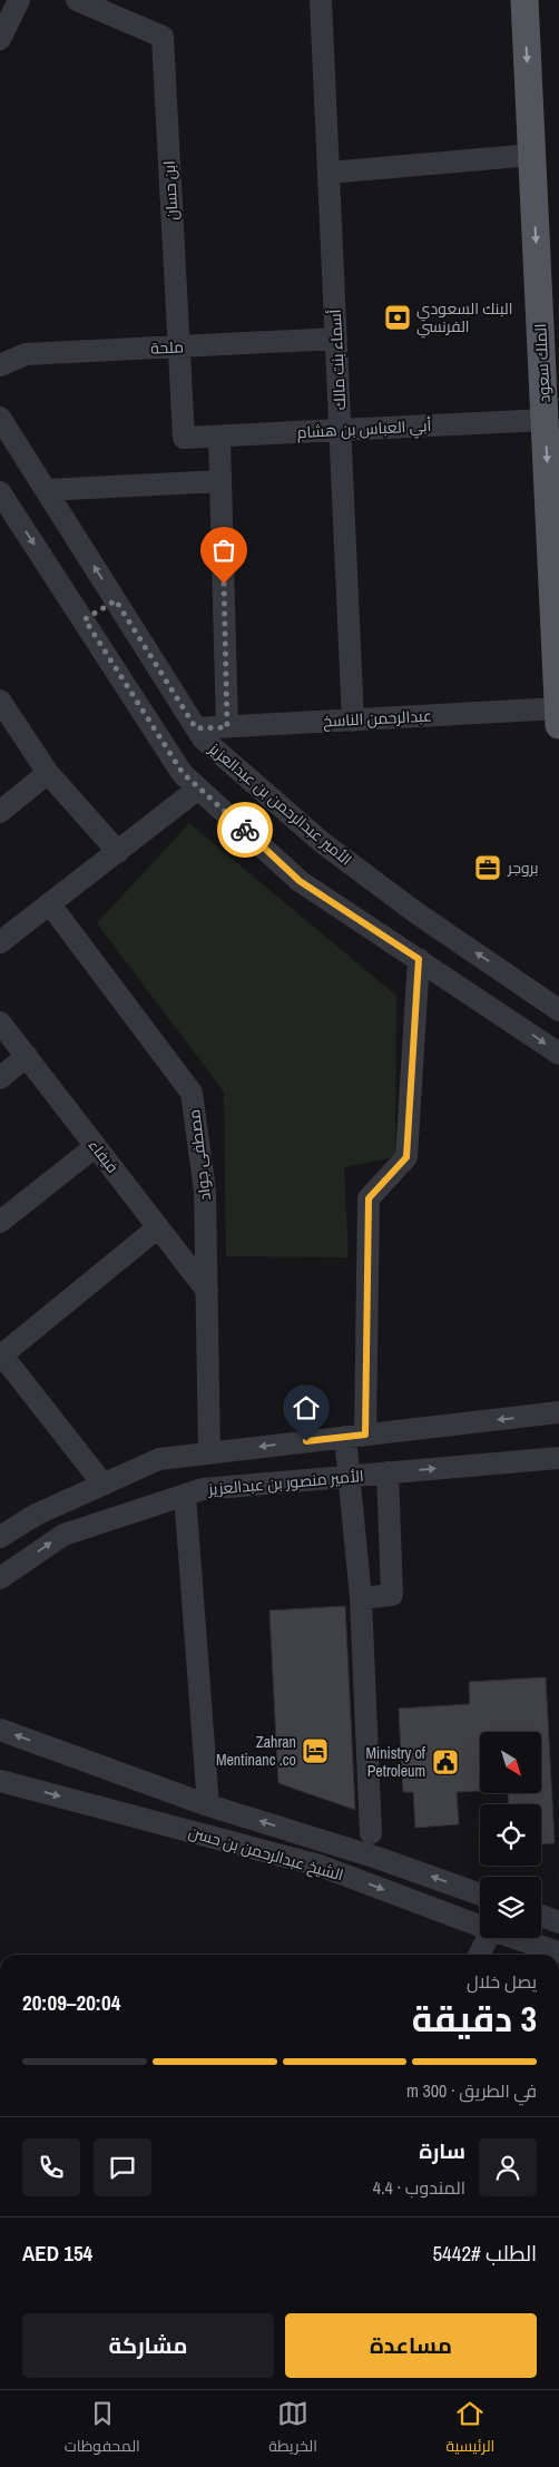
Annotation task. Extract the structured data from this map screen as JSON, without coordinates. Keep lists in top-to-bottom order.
{
  "streets": {
    "main road": ["الملك سعود"],
    "street": [
      "ابن حسان",
      "ملحة",
      "أسماء بنت مالك",
      "أبي العباس بن هشام",
      "عبدالرحمن الناسخ",
      "الأمير عبدالرحمن بن عبدالعزيز",
      "مصطفى جواد",
      "فيفاء",
      "الأمير منصور بن عبدالعزيز",
      "الشيخ عبدالرحمن بن حسن"
    ]
  },
  "crossings": [
    ["ابن حسان", "ملحة"],
    ["ابن حسان", "أبي العباس بن هشام"],
    ["ملحة", "أسماء بنت مالك"],
    ["أسماء بنت مالك", "أبي العباس بن هشام"],
    ["أسماء بنت مالك", "عبدالرحمن الناسخ"],
    ["الملك سعود", "أبي العباس بن هشام"],
    ["الملك سعود", "عبدالرحمن الناسخ"],
    ["عبدالرحمن الناسخ", "الأمير عبدالرحمن بن عبدالعزيز"],
    ["مصطفى جواد", "فيفاء"]
  ],
  "one_way": ["الملك سعود"],
  "places": {
    "bank": ["البنك السعودي الفرنسي"],
    "office": ["بروجر"],
    "hotel": ["Zahran Mentinanc .co"],
    "public building": ["Ministry of Petroleum"]
  },
  "north": "bottom right",
  "page": {
    "heading": ["3 دقيقة", "يصل خلال", "20:04–20:09"],
    "panel": [
      "سارة",
      "المندوب · 4.4",
      "الطلب #5442",
      "AED 154"
    ],
    "bar": "في الطريق · 300 m",
    "buttons": ["مساعدة", "مشاركة"],
    "tabs": ["الرئيسية", "الخريطة", "المحفوظات"]
  }
}
